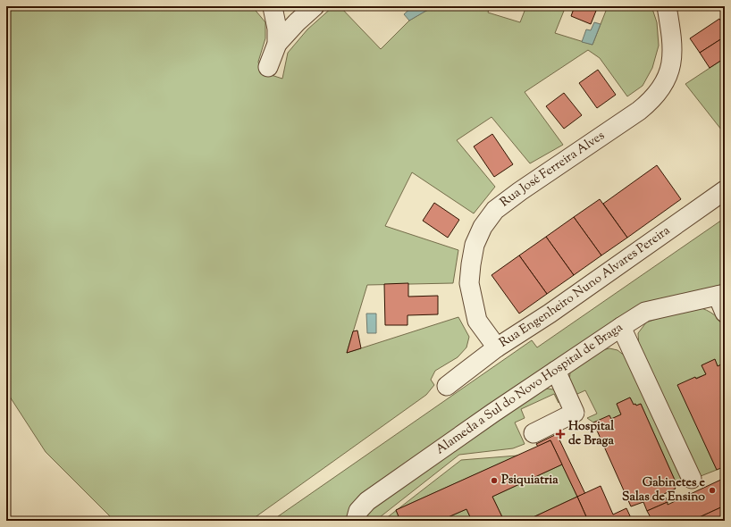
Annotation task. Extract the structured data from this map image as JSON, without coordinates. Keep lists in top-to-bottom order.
{
  "streets": {
    "street": ["Rua José Ferreira Alves", "Rua Engenheiro Nuno Alvares Pereira", "Alameda a Sul do Novo Hospital de Braga"]
  },
  "crossings": [
    ["Rua José Ferreira Alves", "Rua Engenheiro Nuno Alvares Pereira"]
  ],
  "places": {
    "health": ["Hospital de Braga"],
    "other": ["Psiquiatria", "Gabinetes e Salas de Ensino"]
  }
}
